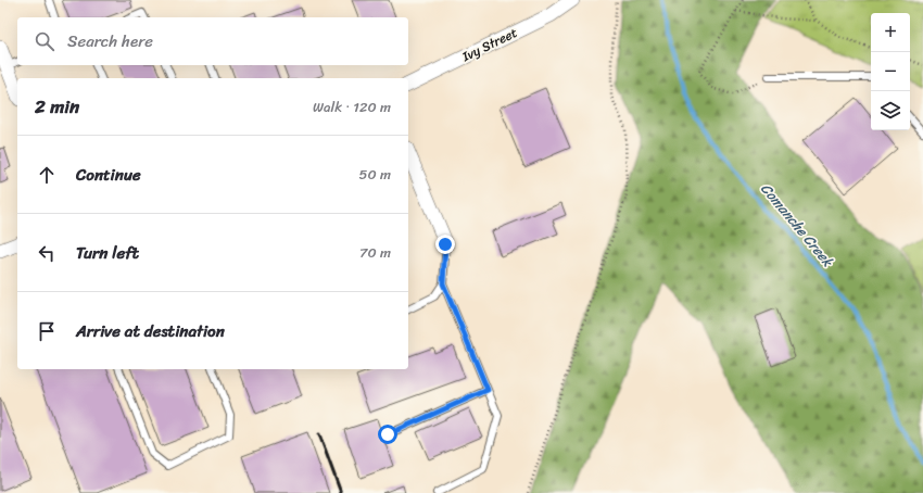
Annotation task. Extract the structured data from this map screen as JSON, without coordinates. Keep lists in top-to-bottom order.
{
  "streets": {
    "street": ["Ivy Street"]
  },
  "water": ["Comanche Creek"],
  "page": {
    "map_buttons": ["+", "−"],
    "search": "Search here",
    "heading": ["2 min", "Walk · 120 m"],
    "list": [
      ["Continue", "50 m"],
      ["Turn left", "70 m"],
      "Arrive at destination"
    ]
  }
}
